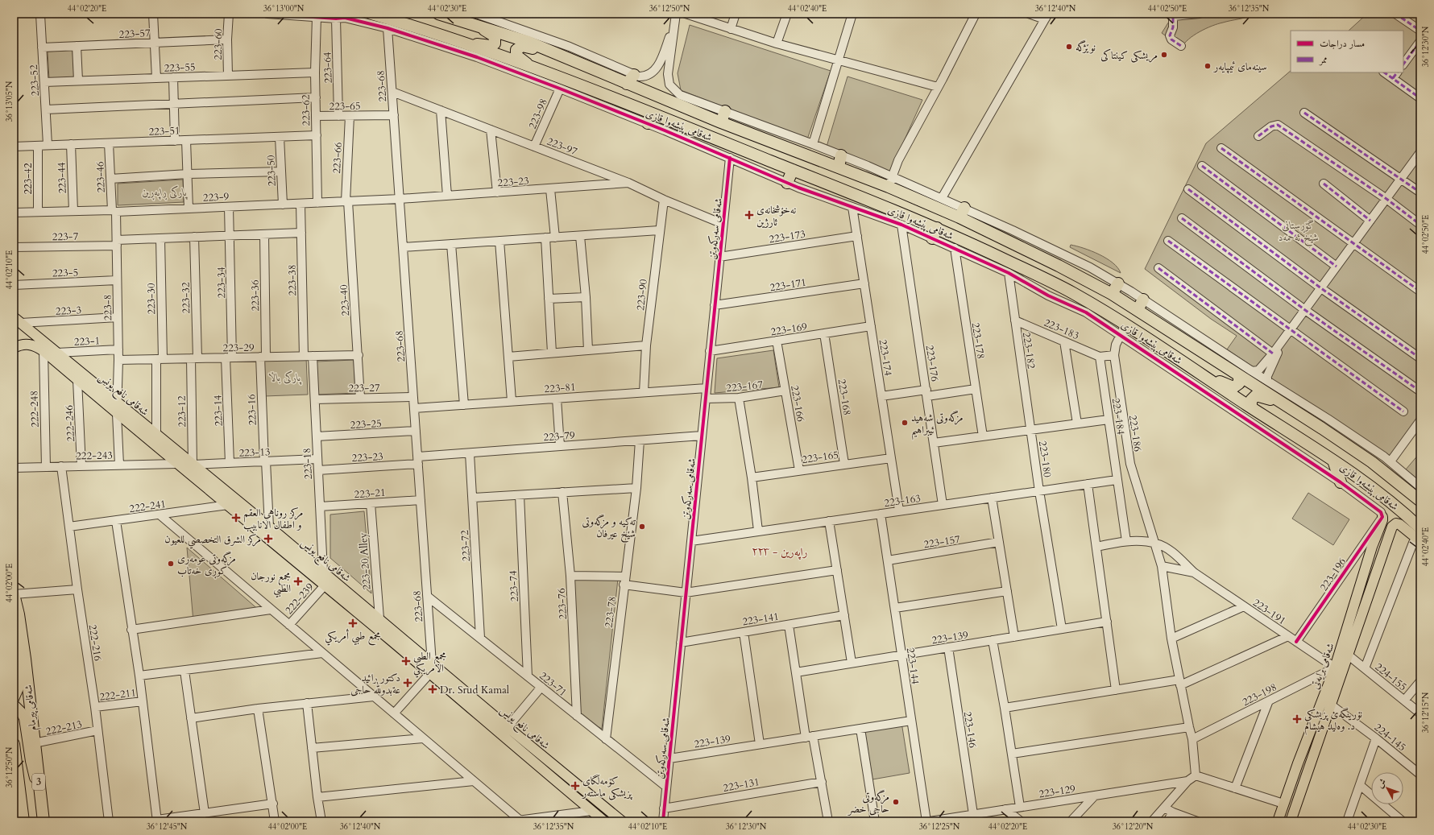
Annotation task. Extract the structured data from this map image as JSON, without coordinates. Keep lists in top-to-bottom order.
{
  "streets": {
    "highway": ["شەقامی پێشەوا قازی", "شەقامی پیرمام", "3"],
    "main road": ["شەقامی نافع یونس", "شەقامی برایەتی"],
    "street": [
      "223-57",
      "223-60",
      "223-55",
      "223-64",
      "223-52",
      "223-68",
      "223-65",
      "223-62",
      "223-98",
      "223-51",
      "223-97",
      "223-66",
      "223-50",
      "223-46",
      "223-44",
      "223-42",
      "223-23",
      "223-9",
      "شەقامی سەرکەوتن",
      "223-7",
      "223-173",
      "223-5",
      "223-38",
      "223-34",
      "223-171",
      "223-90",
      "223-36",
      "223-32",
      "223-30",
      "223-40",
      "223-8",
      "223-3",
      "223-169",
      "223-183",
      "223-1",
      "223-178",
      "223-29",
      "223-182",
      "223-174",
      "223-176",
      "223-167",
      "223-27",
      "223-81",
      "223-168",
      "223-166",
      "222-248",
      "223-16",
      "223-14",
      "223-12",
      "223-184",
      "222-246",
      "223-25",
      "223-186",
      "223-79",
      "223-13",
      "222-243",
      "223-165",
      "223-180",
      "223-18",
      "223-21",
      "223-163",
      "222-241",
      "223-157",
      "223-72",
      "223-20 Alley",
      "223-196",
      "223-74",
      "222-239",
      "223-76",
      "223-191",
      "223-78",
      "223-141",
      "223-139",
      "222-216",
      "223-144",
      "224-155",
      "223-71",
      "222-211",
      "223-198",
      "222-213",
      "223-146",
      "224-145",
      "223-131",
      "223-129"
    ]
  },
  "crossings": [
    ["223-57", "223-60"],
    ["223-57", "223-52"],
    ["223-60", "223-55"],
    ["223-55", "223-52"],
    ["223-55", "223-62"],
    ["223-64", "223-65"],
    ["223-52", "223-51"],
    ["223-68", "223-65"],
    ["223-68", "223-97"],
    ["223-68", "223-23"],
    ["223-68", "223-9"],
    ["223-68", "223-27"],
    ["223-68", "223-81"],
    ["223-68", "شەقامی نافع یونس"],
    ["223-68", "223-25"],
    ["223-68", "223-79"],
    ["223-68", "223-21"],
    ["223-68", "223-71"],
    ["223-65", "223-62"],
    ["223-65", "223-66"],
    ["223-62", "223-51"],
    ["223-62", "223-9"],
    ["223-98", "223-97"],
    ["شەقامی پێشەوا قازی", "223-186"],
    ["شەقامی پێشەوا قازی", "شەقامی برایەتی"],
    ["223-51", "223-50"],
    ["223-51", "223-46"],
    ["223-51", "223-44"],
    ["223-51", "223-42"],
    ["223-97", "223-23"],
    ["223-97", "شەقامی سەرکەوتن"],
    ["223-97", "223-90"],
    ["223-66", "223-9"],
    ["223-66", "223-40"],
    ["223-50", "223-9"],
    ["223-46", "223-9"],
    ["223-46", "223-8"],
    ["223-44", "223-9"],
    ["223-42", "223-9"],
    ["223-23", "223-9"],
    ["223-23", "223-79"],
    ["223-23", "223-18"],
    ["223-9", "223-38"],
    ["223-9", "223-34"],
    ["223-9", "223-40"],
    ["223-9", "223-8"],
    ["شەقامی سەرکەوتن", "223-173"],
    ["شەقامی سەرکەوتن", "223-171"],
    ["شەقامی سەرکەوتن", "223-169"],
    ["شەقامی سەرکەوتن", "223-167"],
    ["شەقامی سەرکەوتن", "223-81"],
    ["شەقامی سەرکەوتن", "223-79"],
    ["شەقامی سەرکەوتن", "223-163"],
    ["شەقامی سەرکەوتن", "223-141"],
    ["شەقامی سەرکەوتن", "223-139"],
    ["شەقامی سەرکەوتن", "223-71"],
    ["شەقامی سەرکەوتن", "223-131"],
    ["223-7", "223-38"],
    ["223-7", "223-34"],
    ["223-7", "223-36"],
    ["223-7", "223-32"],
    ["223-7", "223-30"],
    ["223-7", "223-8"],
    ["223-173", "223-174"],
    ["223-5", "223-8"],
    ["223-38", "223-29"],
    ["223-34", "223-29"],
    ["223-34", "223-14"],
    ["223-171", "223-174"],
    ["223-90", "223-81"],
    ["223-36", "223-29"],
    ["223-36", "223-16"],
    ["223-32", "223-29"],
    ["223-32", "223-12"],
    ["223-30", "223-29"],
    ["223-30", "شەقامی نافع یونس"],
    ["223-40", "223-29"],
    ["223-40", "223-27"],
    ["223-8", "223-3"],
    ["223-8", "223-1"],
    ["223-8", "223-29"],
    ["223-8", "شەقامی نافع یونس"],
    ["223-8", "222-243"],
    ["223-3", "شەقامی نافع یونس"],
    ["223-169", "223-174"],
    ["223-169", "223-168"],
    ["223-169", "223-166"],
    ["223-183", "223-182"],
    ["223-183", "223-184"],
    ["223-1", "شەقامی نافع یونس"],
    ["223-29", "223-16"],
    ["223-29", "223-14"],
    ["223-29", "223-12"],
    ["223-29", "223-18"],
    ["223-182", "223-180"],
    ["223-174", "223-165"],
    ["223-174", "223-163"],
    ["223-176", "223-163"],
    ["223-167", "223-166"],
    ["223-27", "223-18"],
    ["شەقامی نافع یونس", "222-248"],
    ["شەقامی نافع یونس", "223-16"],
    ["شەقامی نافع یونس", "223-12"],
    ["شەقامی نافع یونس", "222-246"],
    ["شەقامی نافع یونس", "223-13"],
    ["شەقامی نافع یونس", "222-243"],
    ["شەقامی نافع یونس", "223-18"],
    ["شەقامی نافع یونس", "222-241"],
    ["شەقامی نافع یونس", "223-20 Alley"],
    ["شەقامی نافع یونس", "222-239"],
    ["223-168", "223-165"],
    ["223-166", "223-165"],
    ["222-248", "222-243"],
    ["223-16", "223-13"],
    ["223-14", "223-13"],
    ["223-12", "223-13"],
    ["223-184", "223-163"],
    ["222-246", "222-243"],
    ["223-25", "223-18"],
    ["223-186", "223-198"],
    ["223-79", "223-72"],
    ["223-79", "223-78"],
    ["223-13", "223-18"],
    ["222-243", "222-216"],
    ["223-180", "223-163"],
    ["223-180", "223-139"],
    ["223-18", "223-21"],
    ["223-21", "223-20 Alley"],
    ["223-163", "223-144"],
    ["222-241", "222-216"],
    ["223-157", "223-144"],
    ["223-72", "223-71"],
    ["223-196", "223-191"],
    ["223-196", "شەقامی برایەتی"],
    ["223-74", "223-71"],
    ["223-76", "223-71"],
    ["223-191", "شەقامی برایەتی"],
    ["223-191", "223-198"],
    ["223-78", "223-71"],
    ["223-139", "223-144"],
    ["223-139", "223-146"],
    ["222-216", "222-211"],
    ["222-216", "222-213"],
    ["شەقامی برایەتی", "224-155"],
    ["شەقامی برایەتی", "223-198"],
    ["شەقامی برایەتی", "224-145"],
    ["شەقامی پیرمام", "222-213"],
    ["223-146", "223-129"]
  ],
  "districts": ["راپەرین - ٢٢٣"],
  "parks": ["پارکی ڕاپەڕین", "گۆڕستانی شێخ ئەحمەد", "پارکی باڵا"],
  "places": {
    "other": [
      "نوێژگە",
      "مریشکی کینتاکی",
      "سینەمای ئیمپایەر",
      "مزگەوتی شەهید ئیبراهیم",
      "تەکیە و مزگەوتی شێخ عیرفان",
      "مزگەوتی عومەری کوڕی خەتاب",
      "مزگه‌وتی حاجی خضر"
    ],
    "health": [
      "نەخۆشخانەی ئارژین",
      "مركز روناهي العقم و اطفال الانابيب",
      "مركز الشرق التخصصي للعيون",
      "مجمع نورجان الطبي",
      "مجمع طبي أمریکي",
      "مجمع الطبي الامريكي",
      "دكتور رائيد عةبدولله حاجى",
      "Dr. Srud Kamal",
      "نۆرینگەی پزیشکی د. وەلید هیشام",
      "کۆمەڵگای پزیشکی ماستەر"
    ]
  },
  "legend": ["مسار دراجات", "ممر"],
  "north": "top left",
  "coordinates": [
    "44°02'20\"E",
    "36°13'00\"N",
    "44°02'30\"E",
    "36°12'50\"N",
    "44°02'40\"E",
    "36°12'40\"N",
    "44°02'50\"E",
    "36°12'35\"N",
    "36°12'30\"N",
    "36°13'05\"N",
    "44°02'10\"E",
    "44°02'00\"E",
    "36°12'15\"N",
    "36°12'45\"N",
    "36°12'25\"N",
    "36°12'20\"N"
  ]
}
